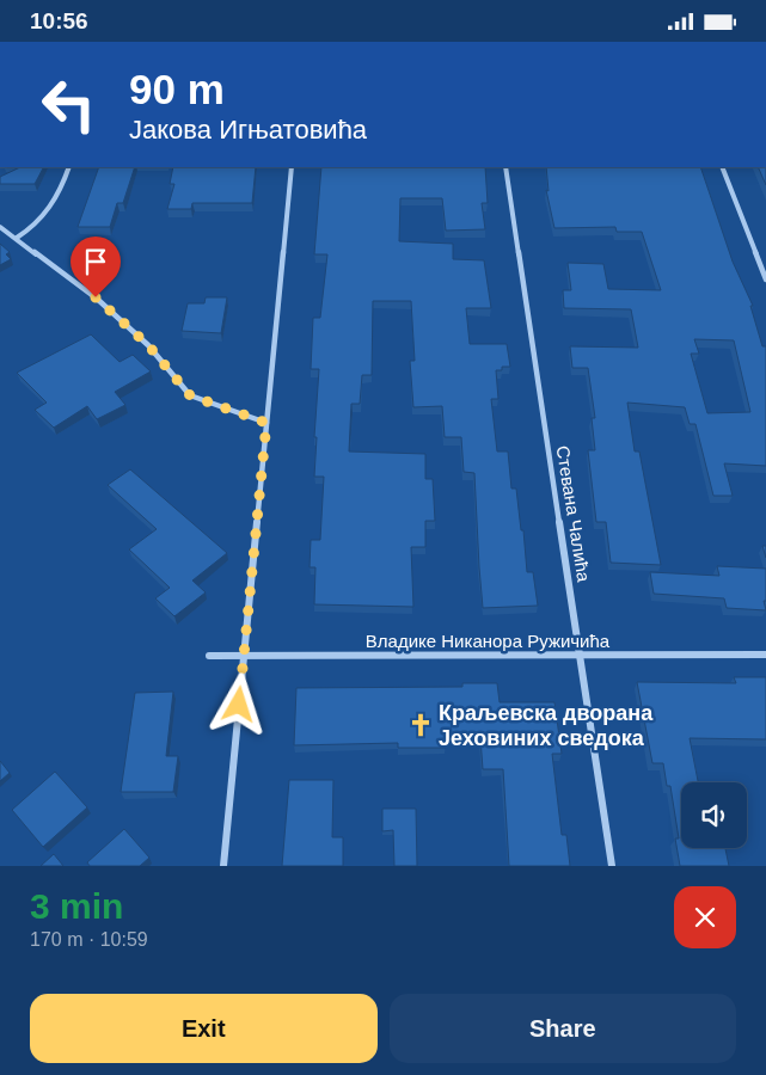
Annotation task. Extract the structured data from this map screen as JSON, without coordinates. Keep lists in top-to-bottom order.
{
  "streets": {
    "street": ["Стевана Чалића", "Владике Никанора Ружичића"]
  },
  "crossings": [
    ["Стевана Чалића", "Владике Никанора Ружичића"]
  ],
  "places": {
    "church": ["Краљевска дворана Јеховиних сведока"]
  },
  "page": {
    "status": "10:56",
    "turn": ["90 m", "Јакова Игњатовића"],
    "heading": ["3 min", "170 m · 10:59"],
    "buttons": ["Exit", "Share"]
  }
}
